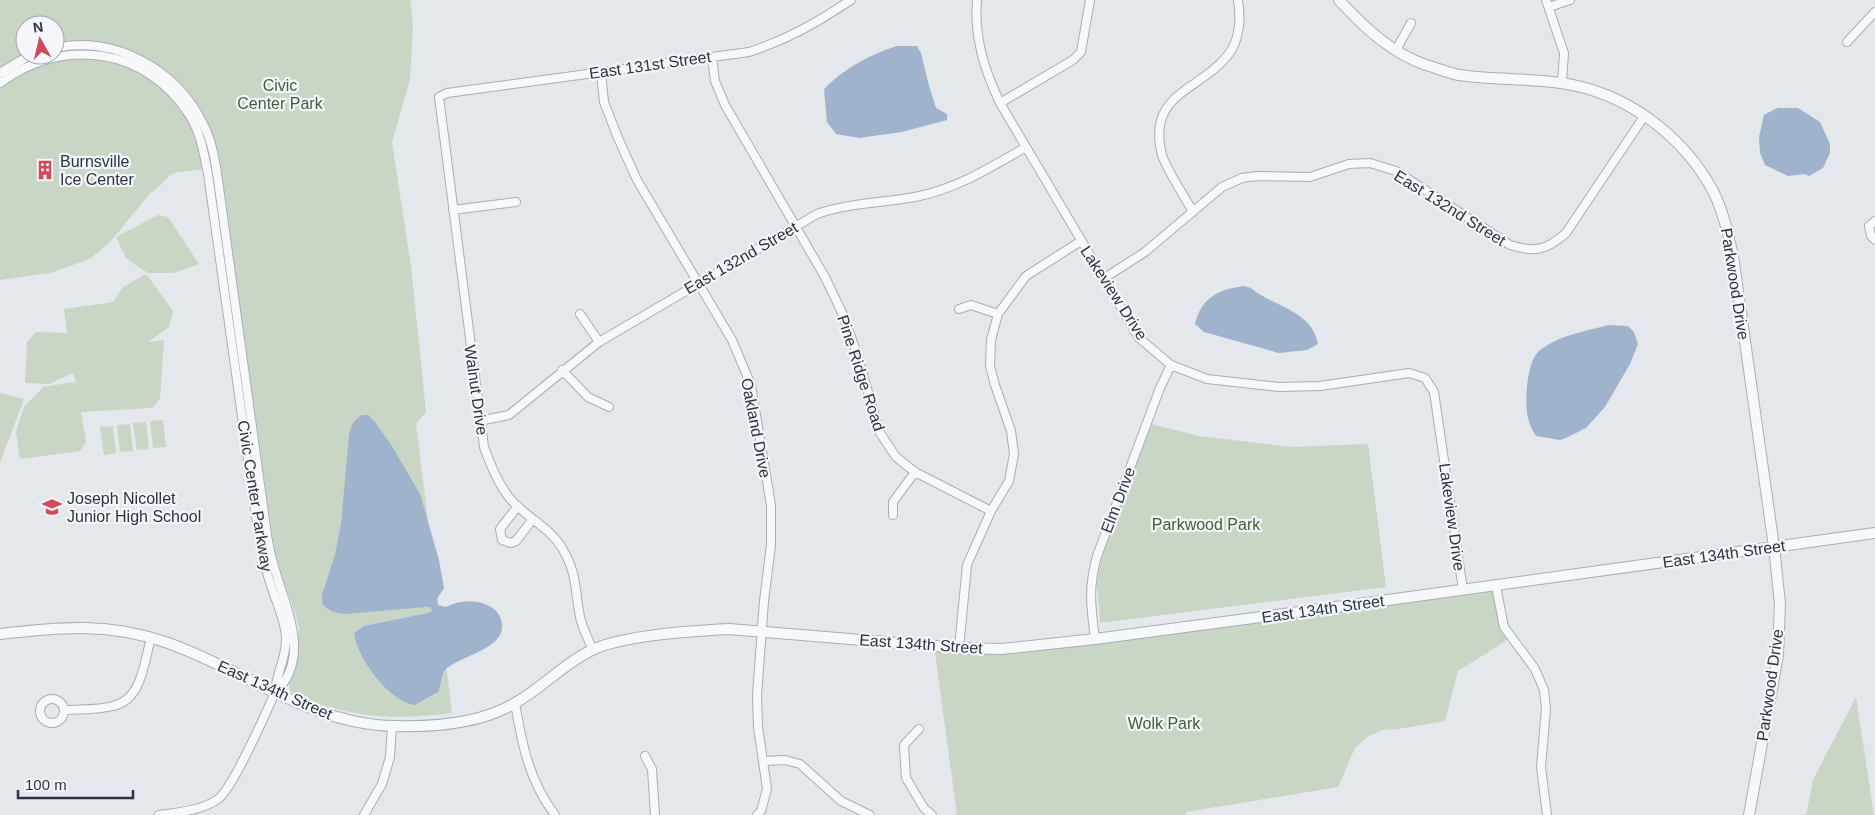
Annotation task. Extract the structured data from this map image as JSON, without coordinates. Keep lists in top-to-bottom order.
{
  "streets": {
    "street": [
      "East 131st Street",
      "East 132nd Street",
      "Parkwood Drive",
      "Lakeview Drive",
      "Pine Ridge Road",
      "Walnut Drive",
      "Oakland Drive",
      "Civic Center Parkway",
      "Elm Drive",
      "East 134th Street"
    ]
  },
  "crossings": [
    ["East 131st Street", "Pine Ridge Road"],
    ["East 131st Street", "Walnut Drive"],
    ["East 131st Street", "Oakland Drive"],
    ["East 132nd Street", "Parkwood Drive"],
    ["East 132nd Street", "Lakeview Drive"],
    ["East 132nd Street", "Pine Ridge Road"],
    ["East 132nd Street", "Walnut Drive"],
    ["East 132nd Street", "Oakland Drive"],
    ["Parkwood Drive", "East 134th Street"],
    ["Lakeview Drive", "Elm Drive"],
    ["Lakeview Drive", "East 134th Street"],
    ["Walnut Drive", "East 134th Street"],
    ["Oakland Drive", "East 134th Street"],
    ["Civic Center Parkway", "East 134th Street"],
    ["Elm Drive", "East 134th Street"]
  ],
  "parks": ["Civic Center Park", "Parkwood Park", "Wolk Park"],
  "places": {
    "building": ["Burnsville Ice Center"],
    "school or university": ["Joseph Nicollet Junior High School"]
  },
  "scale_bar": "100 m",
  "north": "top"
}
